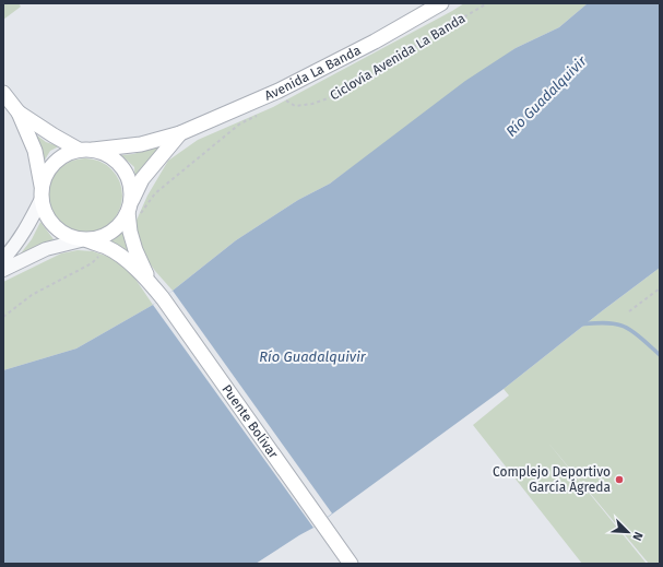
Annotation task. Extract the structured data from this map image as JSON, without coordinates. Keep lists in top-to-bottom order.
{
  "streets": {
    "main road": ["Avenida La Banda", "Puente Bolívar"],
    "path": ["Ciclovía Avenida La Banda"]
  },
  "crossings": [
    ["Avenida La Banda", "Puente Bolívar"]
  ],
  "water": ["Río Guadalquivir"],
  "places": ["Complejo Deportivo García Ágreda"],
  "north": "bottom right"
}
